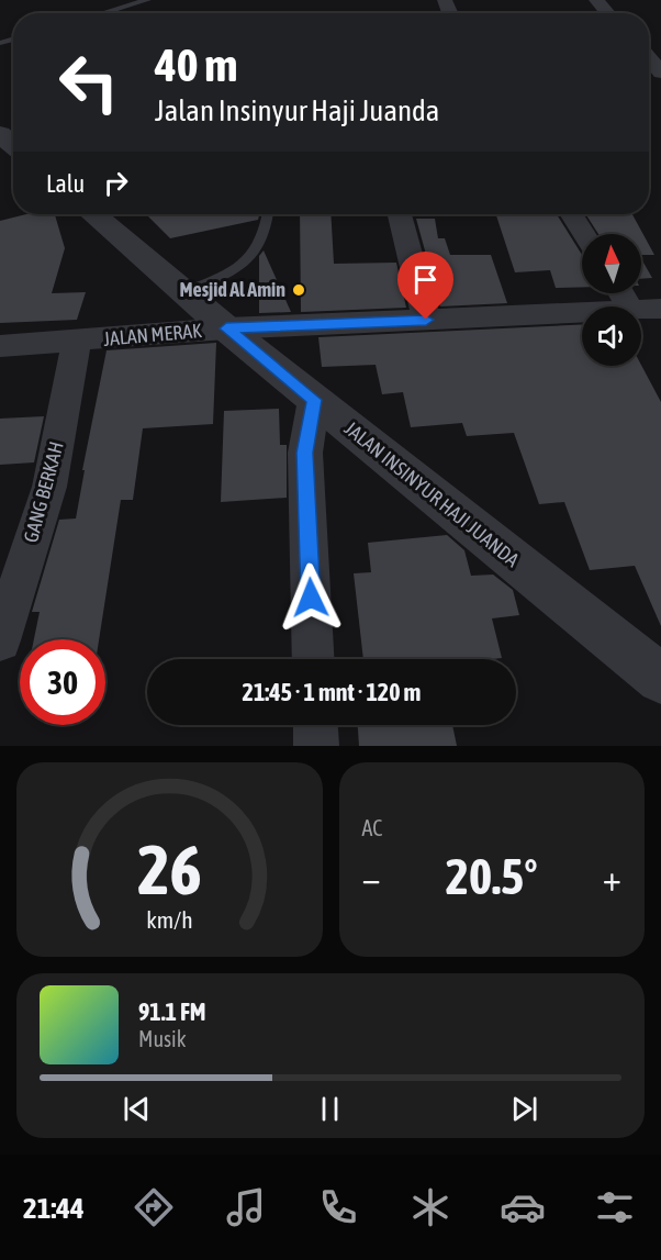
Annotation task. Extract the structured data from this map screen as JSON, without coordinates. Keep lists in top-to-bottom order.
{
  "streets": {
    "street": ["JALAN MERAK", "GANG BERKAH", "JALAN INSINYUR HAJI JUANDA"]
  },
  "crossings": [
    ["JALAN MERAK", "GANG BERKAH"],
    ["JALAN MERAK", "JALAN INSINYUR HAJI JUANDA"]
  ],
  "places": ["Mesjid Al Amin"],
  "north": "top",
  "page": {
    "turn": ["40 m", "Jalan Insinyur Haji Juanda"],
    "then": "Lalu",
    "limit": "30",
    "trip": "21:45 · 1 mnt · 120 m",
    "tile": "AC",
    "heat": ["−", "20.5°", "+"],
    "song": ["91.1 FM", "Musik"],
    "tabs": "21:44",
    "gauge": ["26", "km/h"]
  }
}
